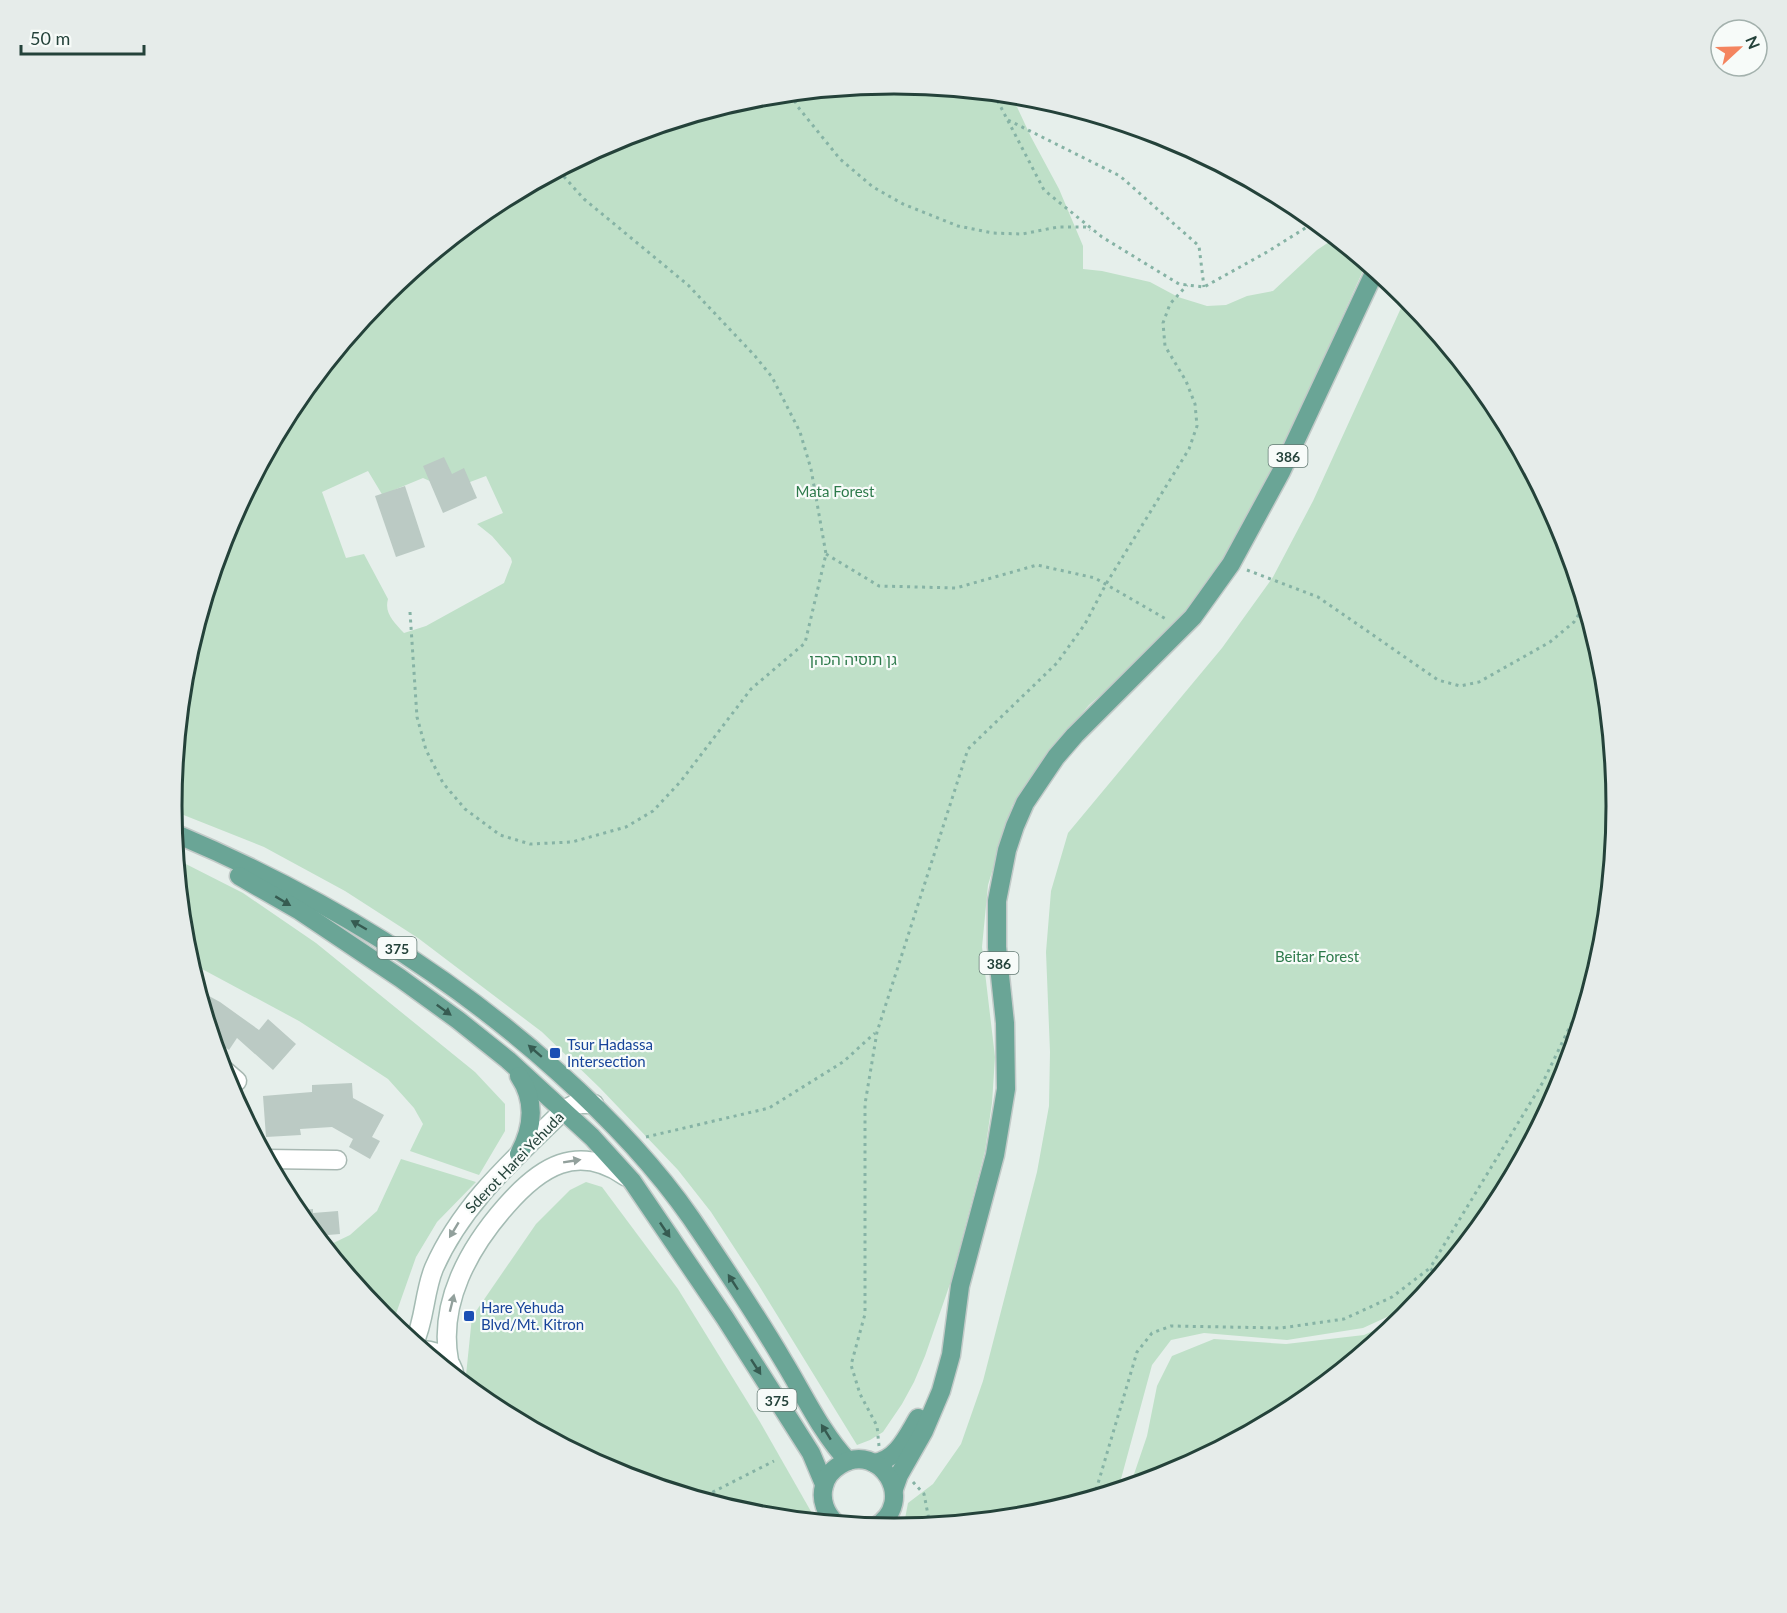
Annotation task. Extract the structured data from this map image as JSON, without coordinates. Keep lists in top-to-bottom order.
{
  "streets": {
    "main road": ["386", "375"],
    "street": ["Sderot Harei Yehuda"]
  },
  "crossings": [
    ["375", "Sderot Harei Yehuda"]
  ],
  "parks": ["Mata Forest", "גן תוסיה הכהן", "Beitar Forest"],
  "places": {
    "transit": ["Tsur Hadassa Intersection", "Hare Yehuda Blvd/Mt. Kitron"]
  },
  "scale_bar": "50 m",
  "north": "right"
}
